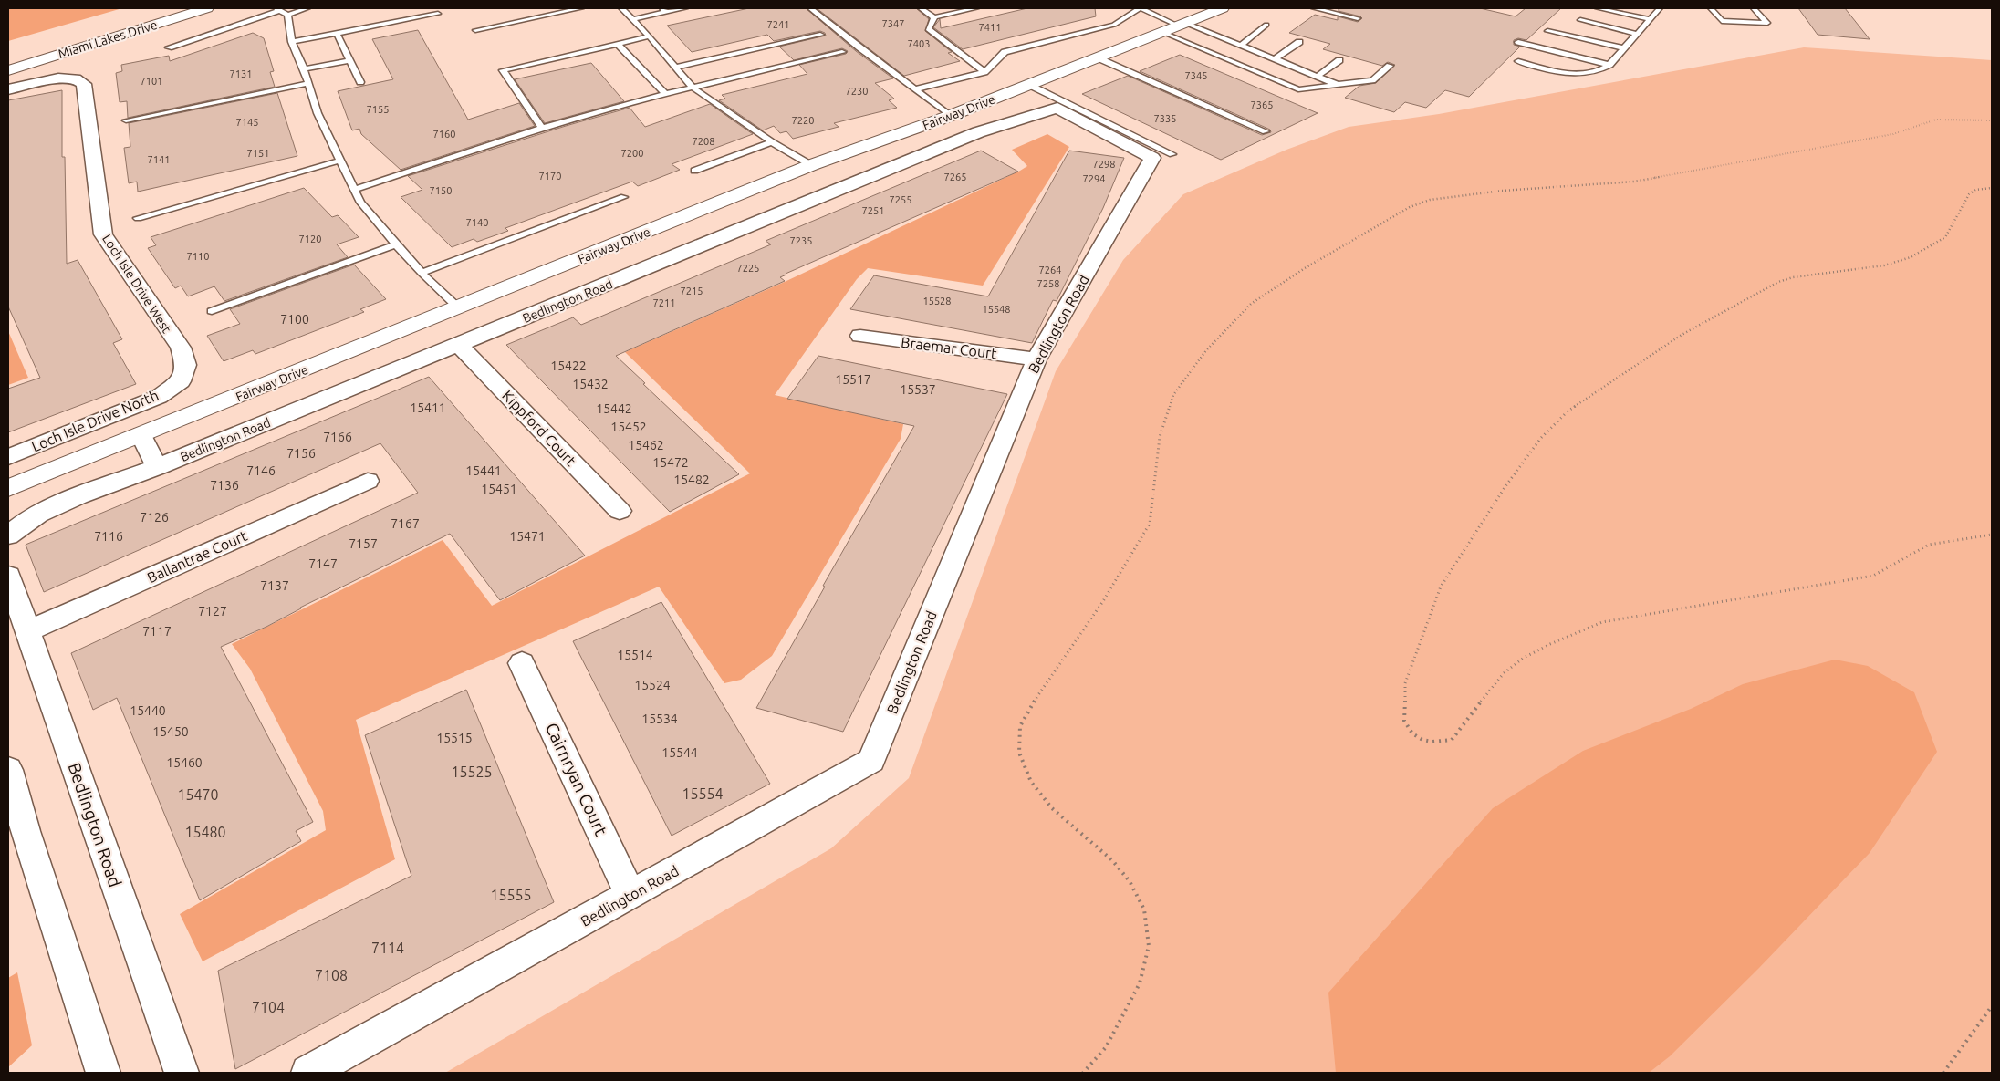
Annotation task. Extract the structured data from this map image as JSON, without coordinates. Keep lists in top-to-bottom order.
{
  "streets": {
    "street": [
      "Miami Lakes Drive",
      "Fairway Drive",
      "Loch Isle Drive West",
      "Bedlington Road",
      "Braemar Court",
      "Loch Isle Drive North",
      "Kippford Court",
      "Ballantrae Court",
      "Cairnryan Court"
    ]
  },
  "crossings": [
    ["Loch Isle Drive West", "Loch Isle Drive North"],
    ["Bedlington Road", "Braemar Court"],
    ["Bedlington Road", "Kippford Court"],
    ["Bedlington Road", "Ballantrae Court"],
    ["Bedlington Road", "Cairnryan Court"]
  ],
  "house_numbers": [
    "7347",
    "7241",
    "7411",
    "7403",
    "7131",
    "7345",
    "7101",
    "7230",
    "7365",
    "7155",
    "7335",
    "7220",
    "7145",
    "7160",
    "7208",
    "7151",
    "7200",
    "7141",
    "7298",
    "7170",
    "7265",
    "7294",
    "7150",
    "7255",
    "7251",
    "7140",
    "7120",
    "7235",
    "7110",
    "7225",
    "7264",
    "7258",
    "7215",
    "15528",
    "7211",
    "15548",
    "7100",
    "15422",
    "15517",
    "15432",
    "15537",
    "15411",
    "15442",
    "15452",
    "7166",
    "15462",
    "7156",
    "15472",
    "7146",
    "15441",
    "15482",
    "7136",
    "15451",
    "7126",
    "7167",
    "7116",
    "15471",
    "7157",
    "7147",
    "7137",
    "7127",
    "7117",
    "15514",
    "15524",
    "15440",
    "15534",
    "15450",
    "15515",
    "15544",
    "15460",
    "15525",
    "15554",
    "15470",
    "15480",
    "15555",
    "7114",
    "7108",
    "7104"
  ]
}
